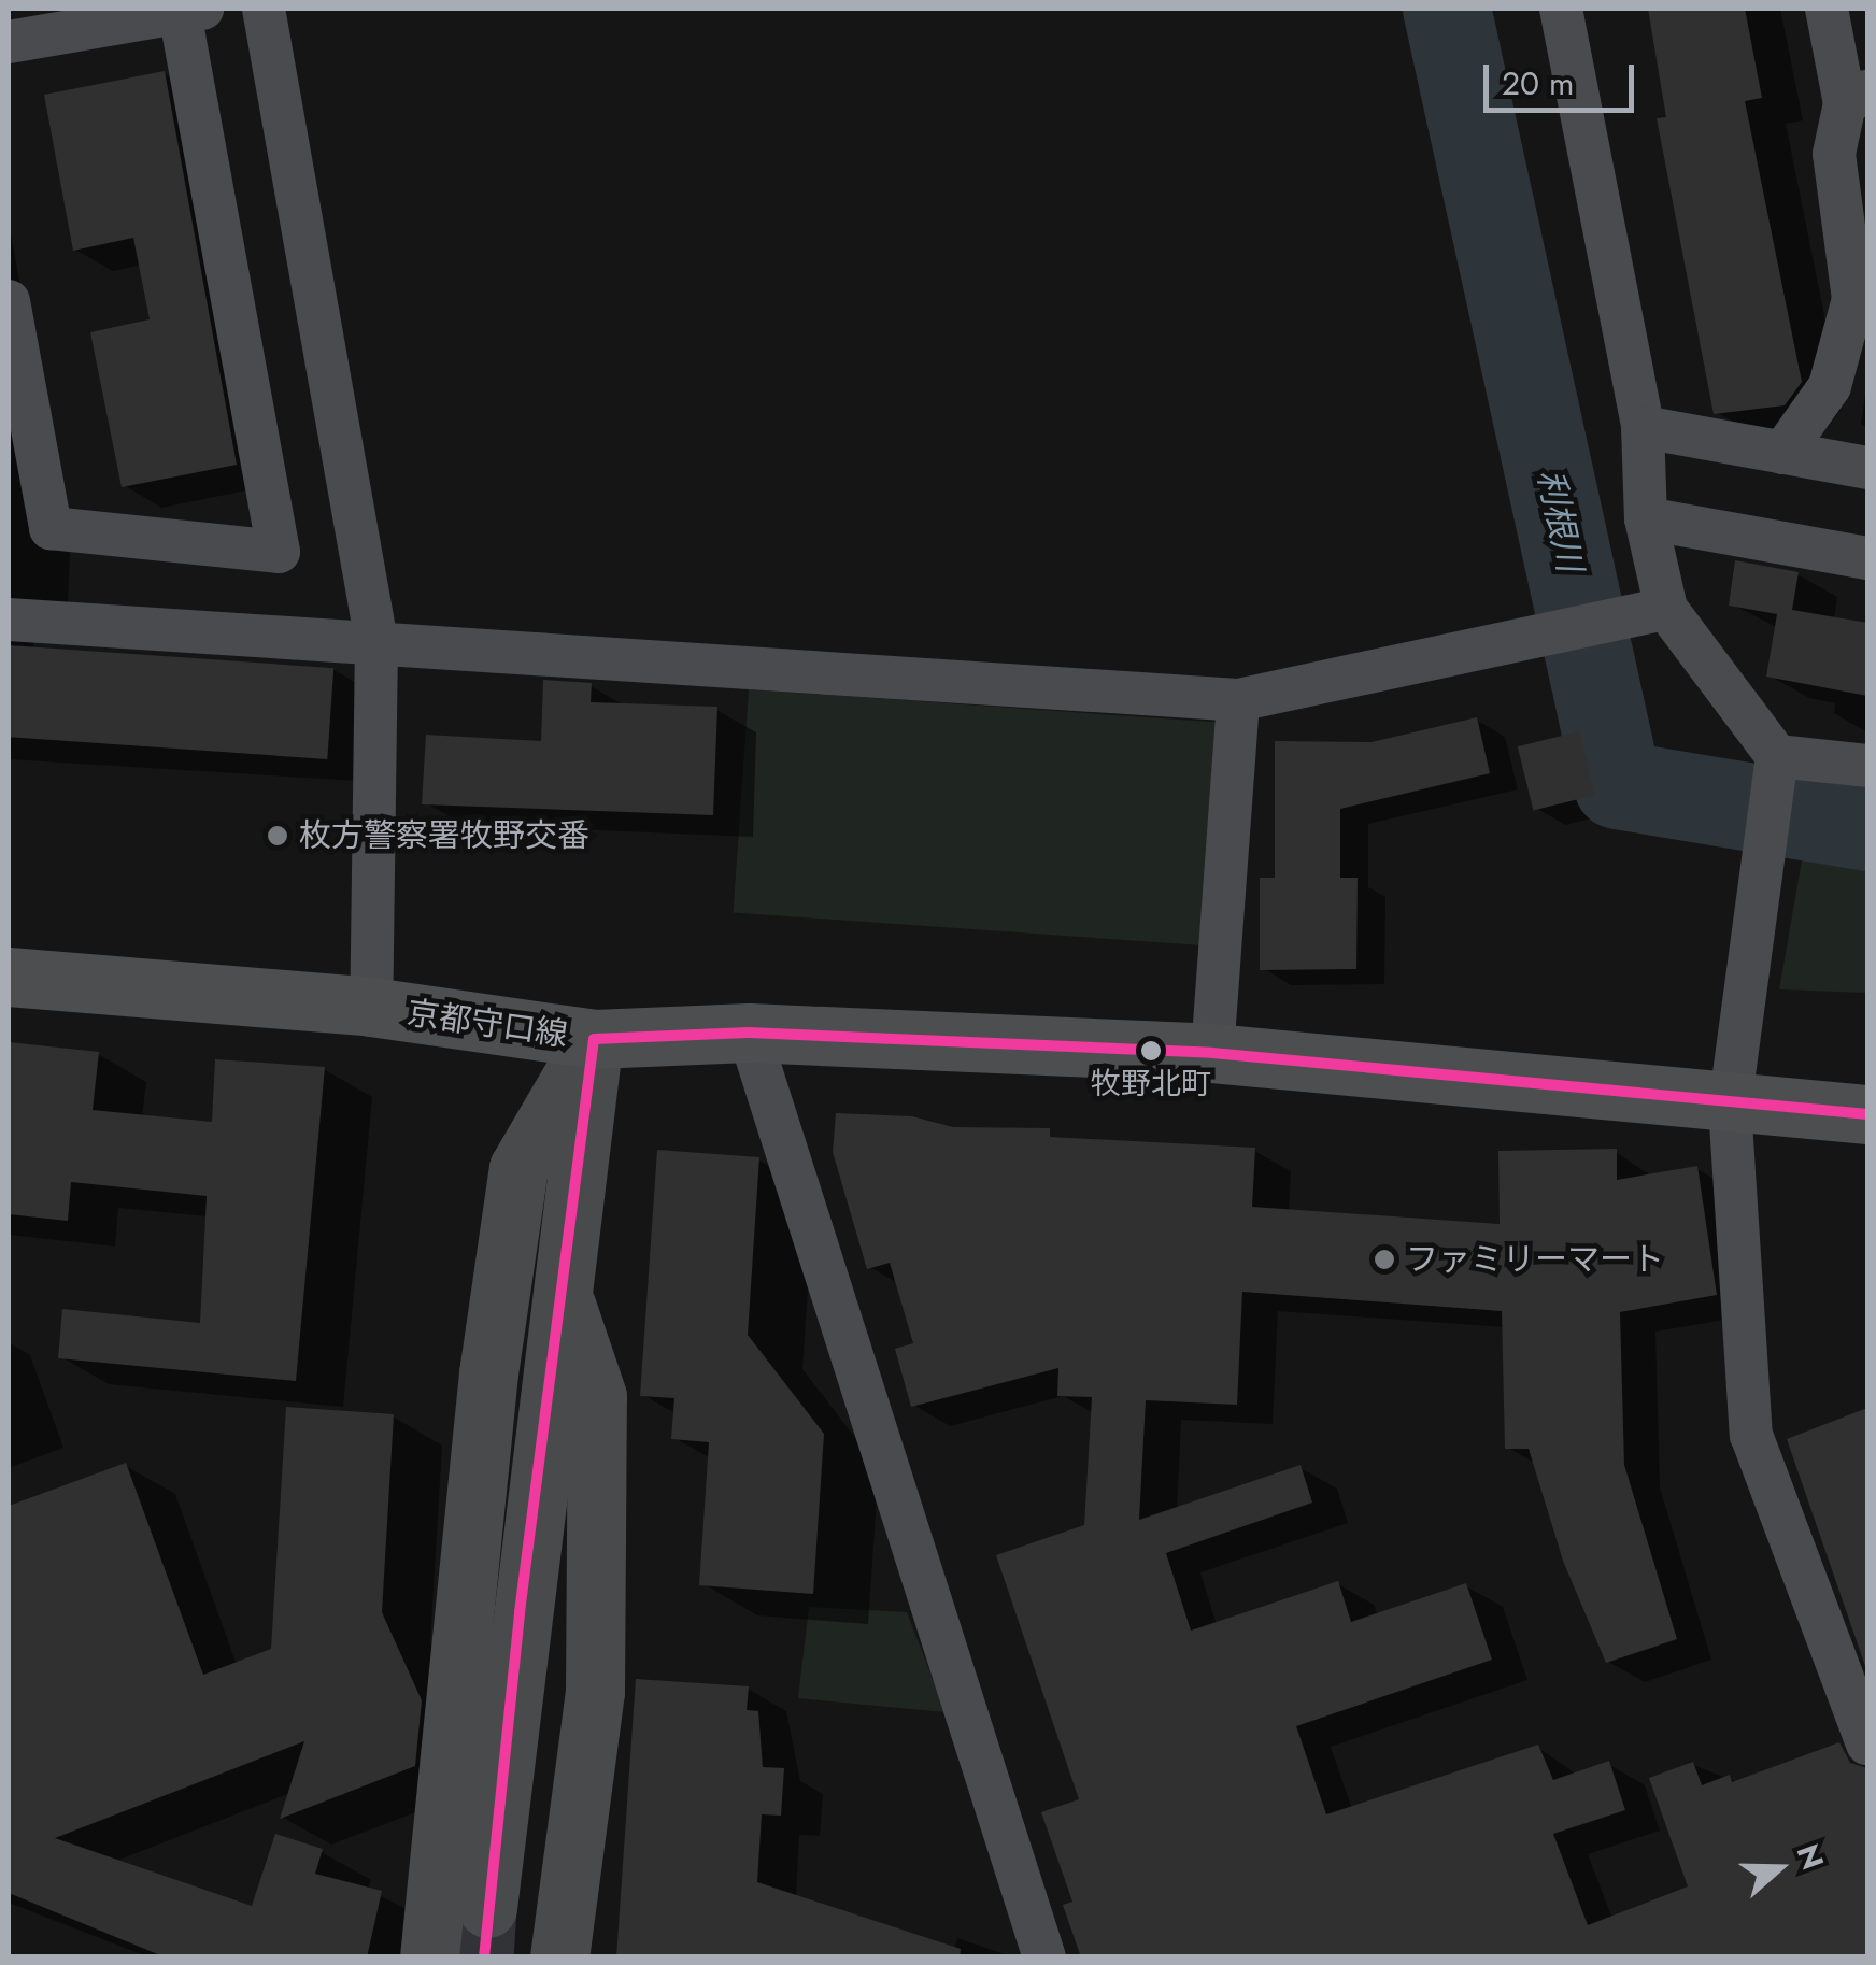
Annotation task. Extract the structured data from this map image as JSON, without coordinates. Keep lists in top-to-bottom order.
{
  "streets": {
    "main road": ["京都守口線"]
  },
  "water": ["利根川"],
  "places": ["枚方警察署牧野交番", "牧野北町", "ファミリーマート"],
  "scale_bar": "20 m",
  "north": "right"
}
